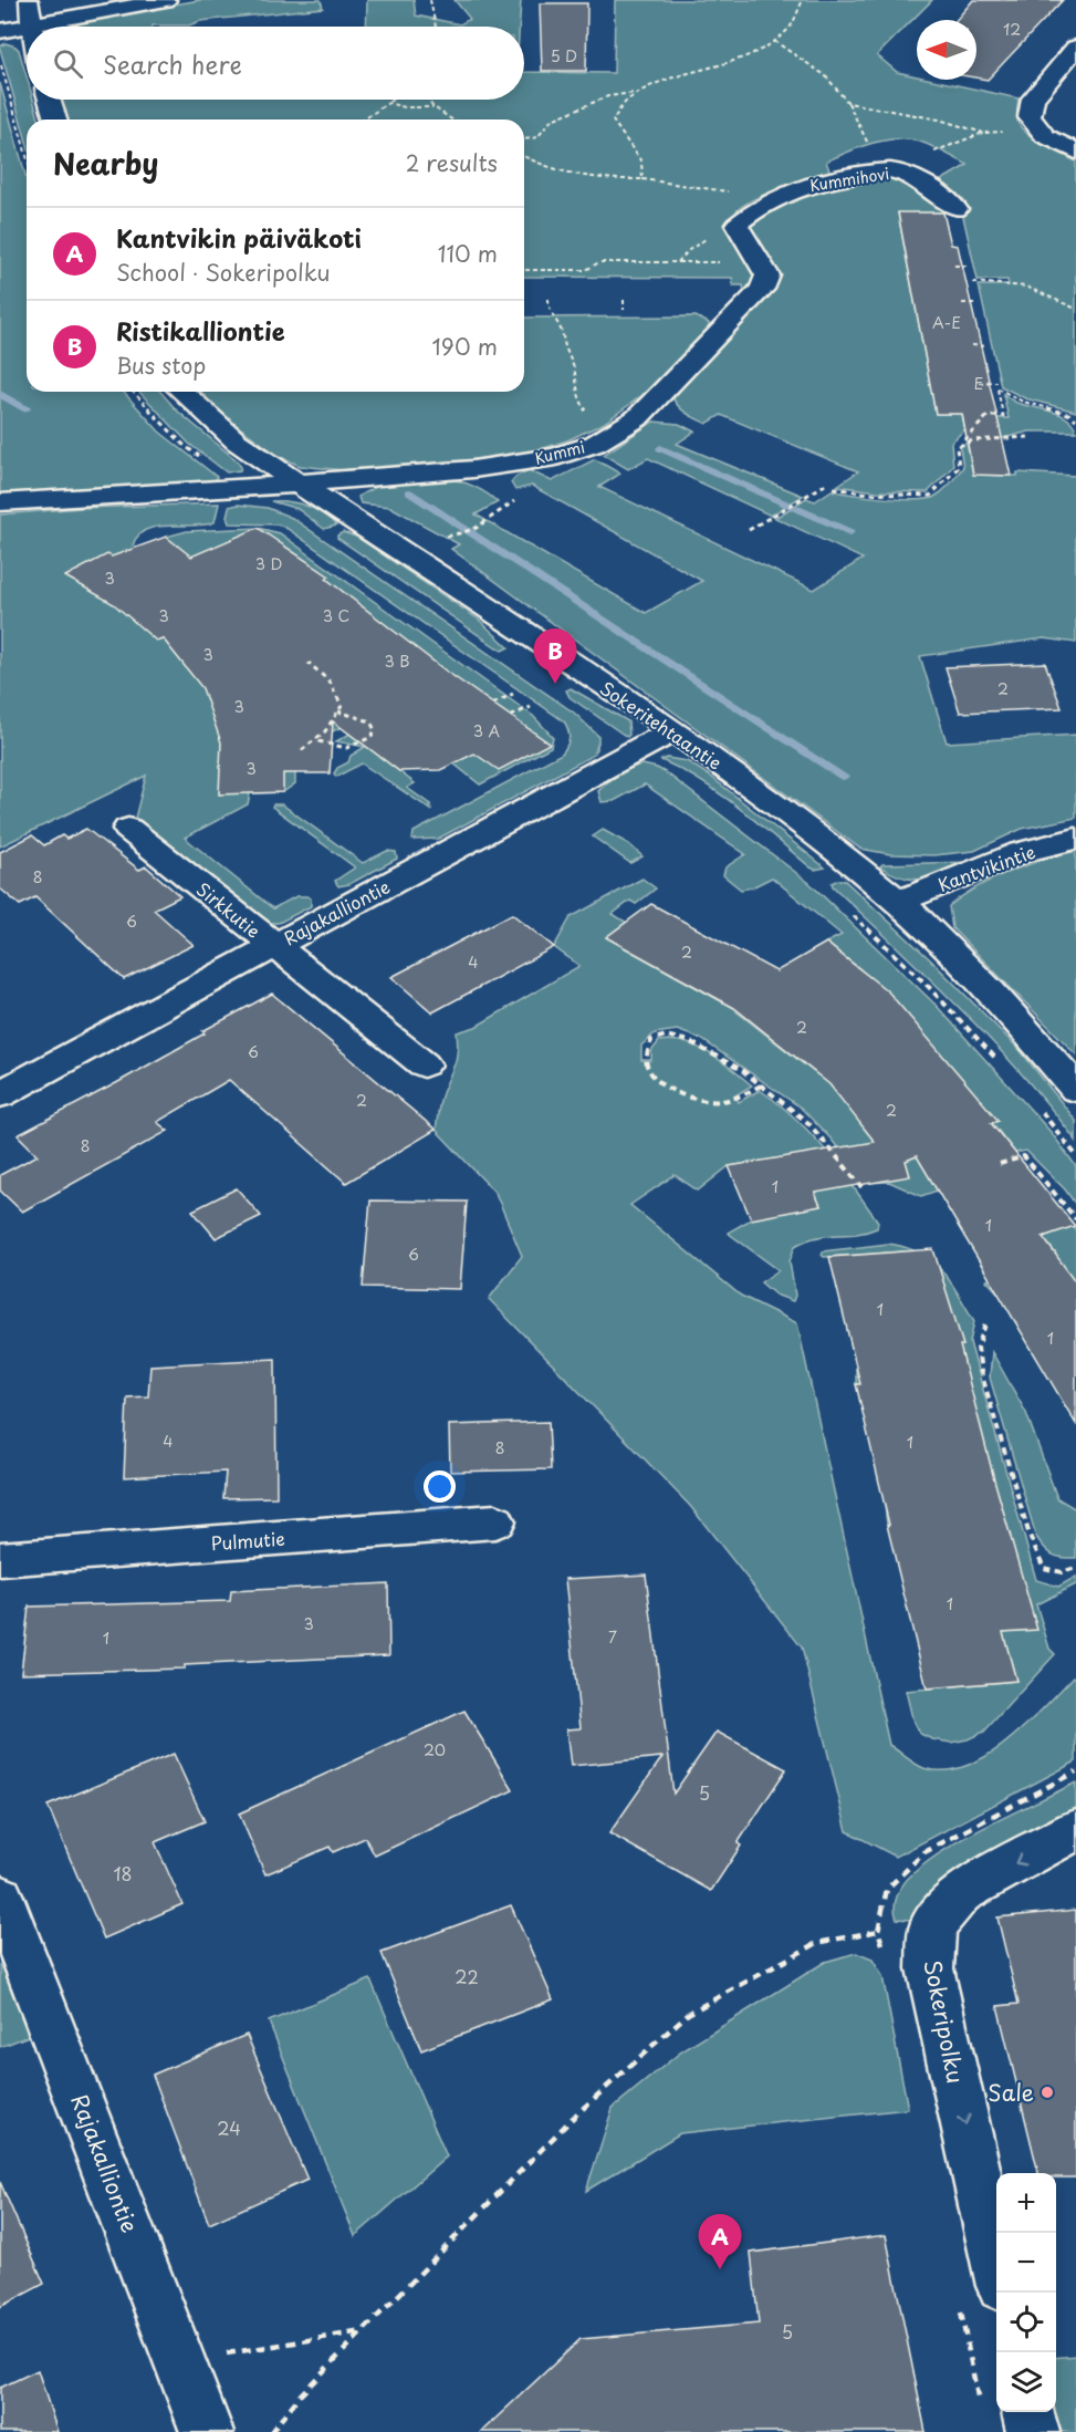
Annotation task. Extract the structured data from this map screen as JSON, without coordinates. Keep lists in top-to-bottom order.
{
  "streets": {
    "street": [
      "Kummihovi",
      "Kummi",
      "Sokeritehtaantie",
      "Kantvikintie",
      "Sirkkutie",
      "Rajakalliontie",
      "Pulmutie",
      "Sokeripolku"
    ]
  },
  "crossings": [
    ["Kummihovi", "Kummi"],
    ["Kummi", "Sokeritehtaantie"],
    ["Sokeritehtaantie", "Kantvikintie"],
    ["Sokeritehtaantie", "Rajakalliontie"],
    ["Sirkkutie", "Rajakalliontie"]
  ],
  "one_way": ["Sokeripolku"],
  "places": ["Sale"],
  "house_numbers": [
    "12",
    "5 D",
    "A-E",
    "E",
    "3 D",
    "3",
    "3",
    "3 C",
    "3",
    "3 B",
    "2",
    "3",
    "3 A",
    "3",
    "8",
    "6",
    "2",
    "4",
    "2",
    "6",
    "2",
    "2",
    "8",
    "1",
    "1",
    "6",
    "1",
    "1",
    "4",
    "1",
    "8",
    "1",
    "3",
    "7",
    "1",
    "20",
    "5",
    "18",
    "22",
    "24",
    "5"
  ],
  "north": "left",
  "page": {
    "search": "Search here",
    "heading": ["Nearby", "2 results"],
    "list": [
      {
        "mark": "A",
        "name": "Kantvikin päiväkoti",
        "note": "School · Sokeripolku",
        "value": "110 m"
      },
      {
        "mark": "B",
        "name": "Ristikalliontie",
        "note": "Bus stop",
        "value": "190 m"
      }
    ],
    "pins": ["B", "A"],
    "map_buttons": ["+", "−"]
  }
}
